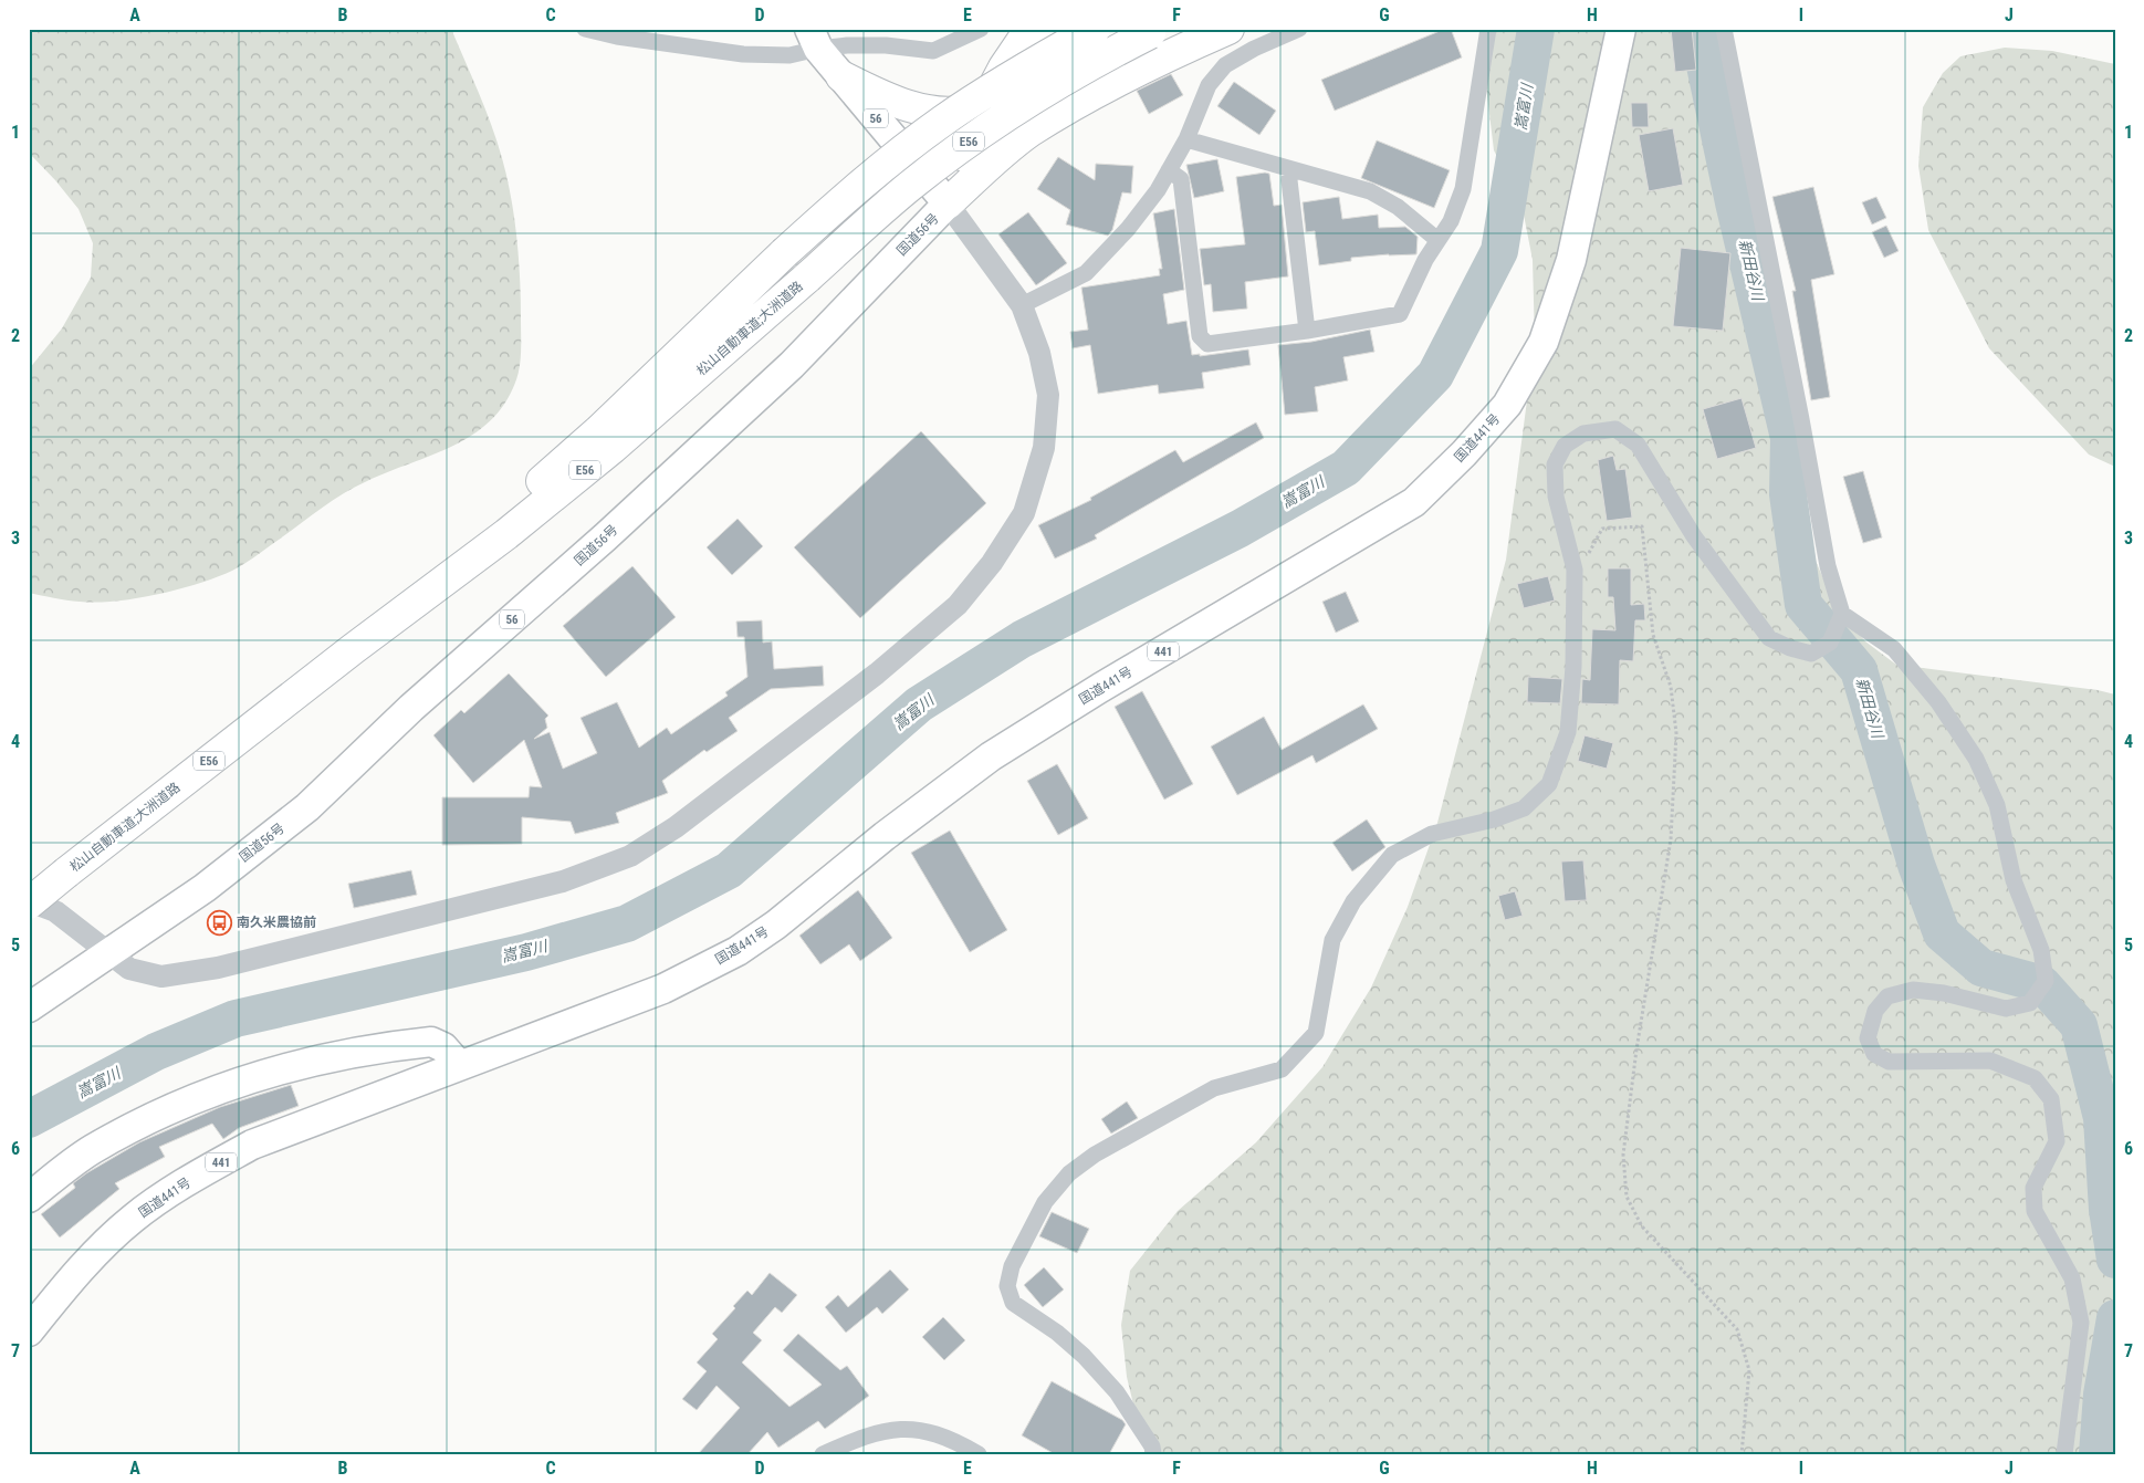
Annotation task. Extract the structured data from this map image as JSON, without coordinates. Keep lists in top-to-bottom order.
{
  "streets": {
    "highway": [
      "56",
      "E56",
      "国道56号",
      "松山自動車道;大洲道路",
      "国道441号",
      "441"
    ]
  },
  "water": ["嵩富川", "新田谷川"],
  "places": {
    "bus stop": ["南久米農協前"]
  },
  "grid": {
    "columns": [
      "A",
      "B",
      "C",
      "D",
      "E",
      "F",
      "G",
      "H",
      "I",
      "J"
    ],
    "rows": [
      "1",
      "2",
      "3",
      "4",
      "5",
      "6",
      "7"
    ]
  }
}
